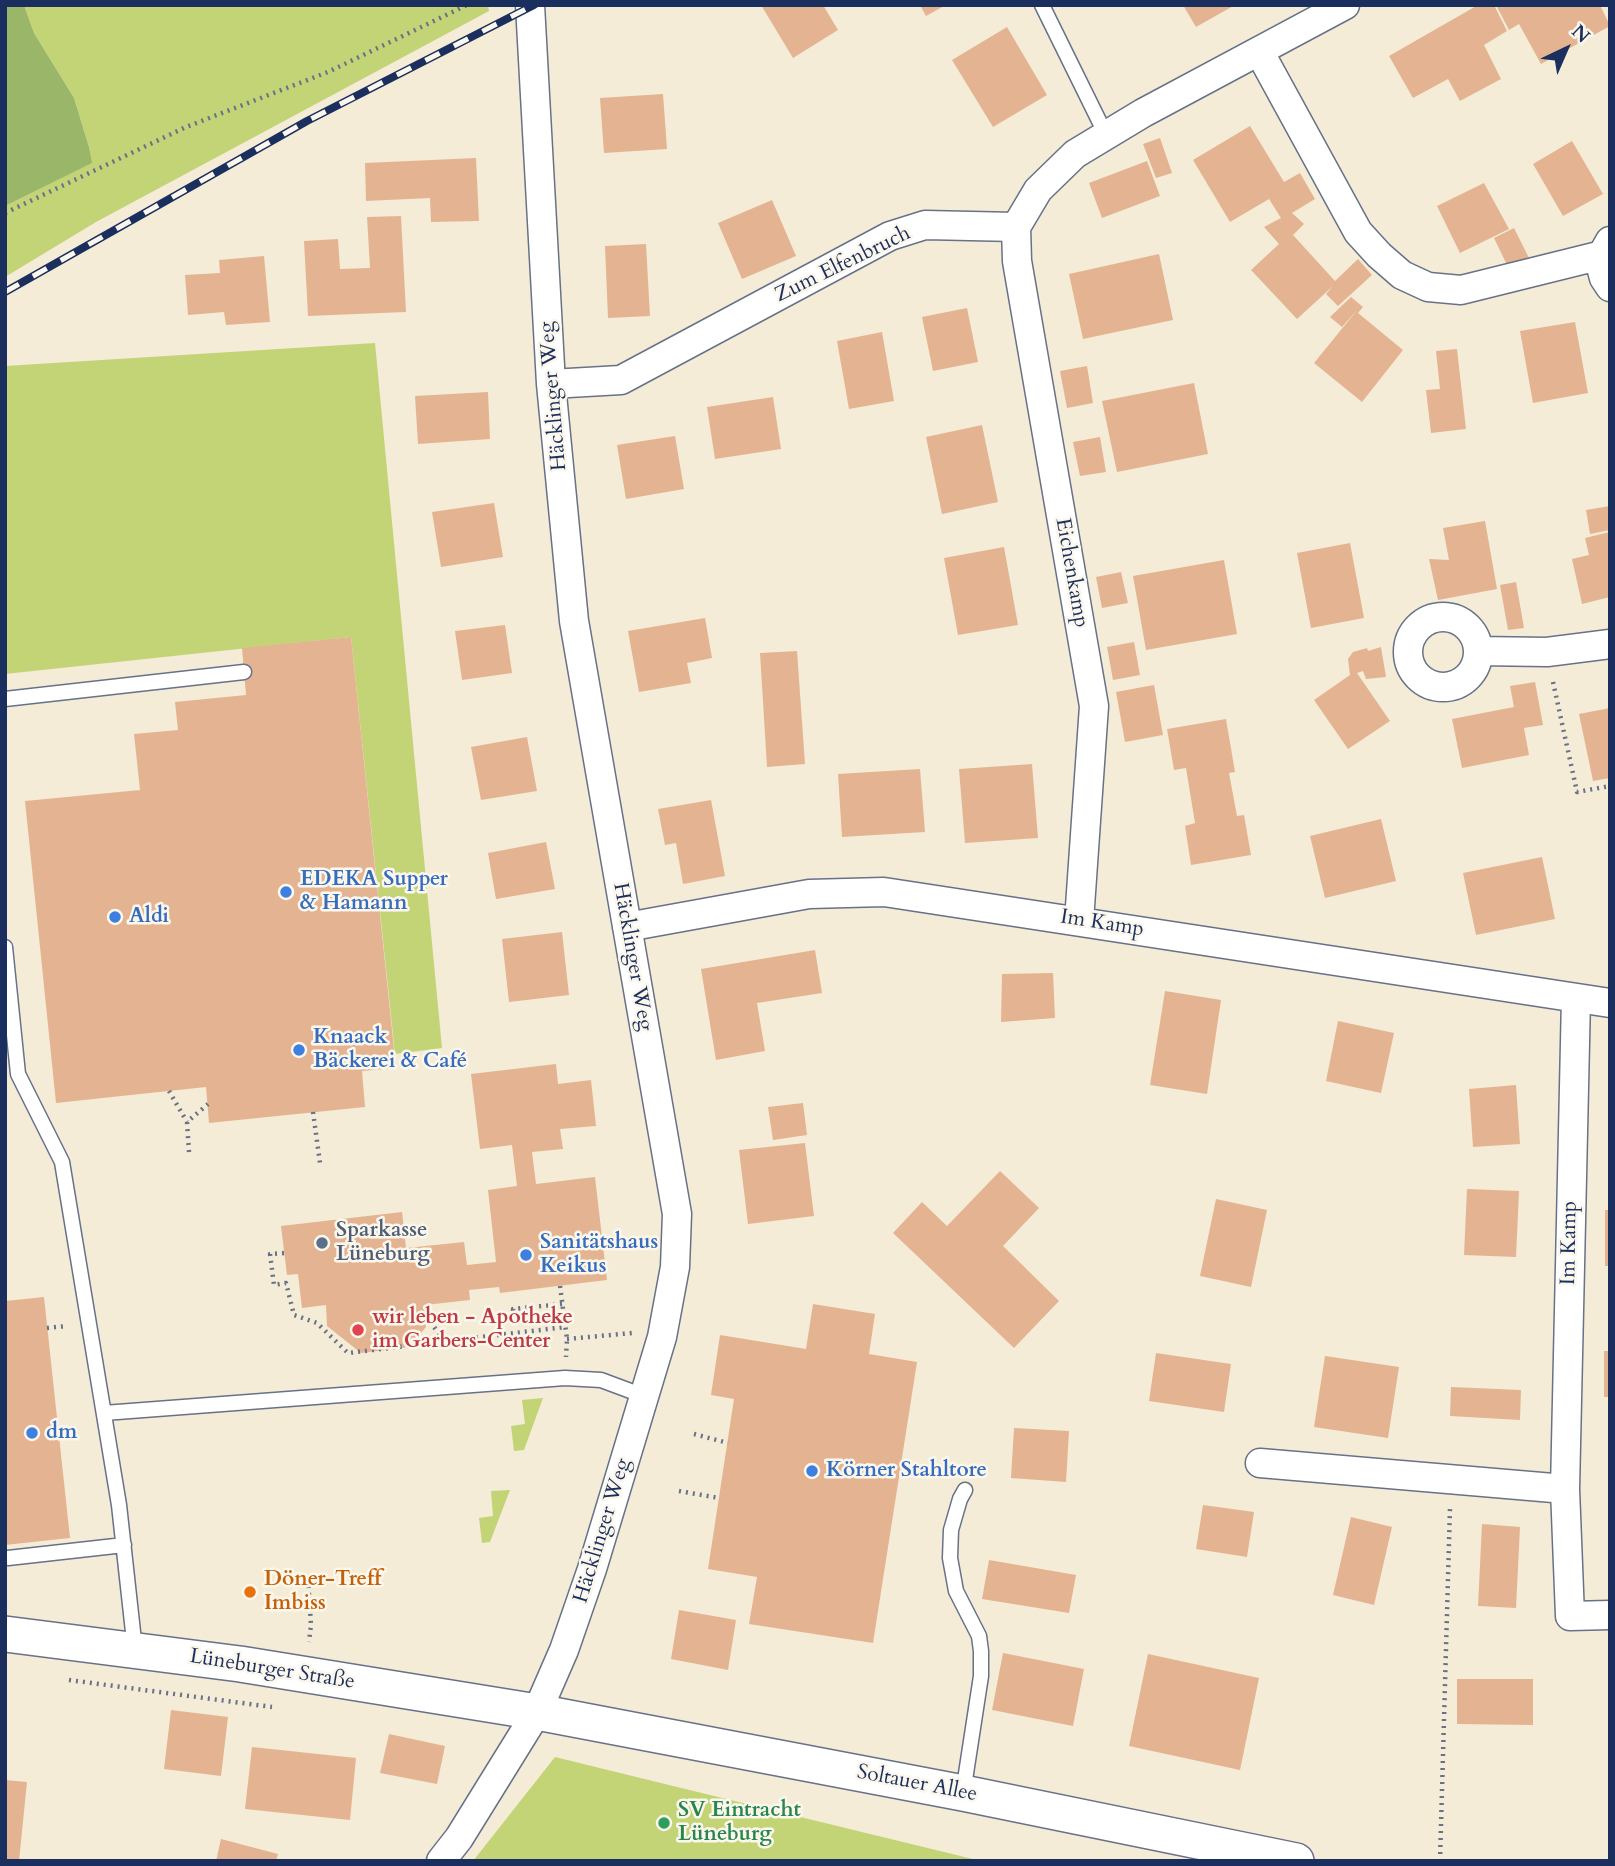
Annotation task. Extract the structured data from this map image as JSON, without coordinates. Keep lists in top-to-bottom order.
{
  "streets": {
    "street": [
      "Zum Elfenbruch",
      "Häcklinger Weg",
      "Eichenkamp",
      "Im Kamp",
      "Lüneburger Straße",
      "Soltauer Allee"
    ]
  },
  "crossings": [
    ["Zum Elfenbruch", "Häcklinger Weg"],
    ["Zum Elfenbruch", "Eichenkamp"],
    ["Häcklinger Weg", "Im Kamp"],
    ["Häcklinger Weg", "Lüneburger Straße"],
    ["Häcklinger Weg", "Soltauer Allee"],
    ["Eichenkamp", "Im Kamp"],
    ["Lüneburger Straße", "Soltauer Allee"]
  ],
  "places": [
    "EDEKA Supper & Hamann",
    "Aldi",
    "Knaack Bäckerei & Café",
    "Sparkasse Lüneburg",
    "Sanitätshaus Keikus",
    "wir leben - Apotheke im Garbers-Center",
    "dm",
    "Körner Stahltore",
    "Döner-Treff Imbiss",
    "SV Eintracht Lüneburg"
  ],
  "north": "top right"
}
